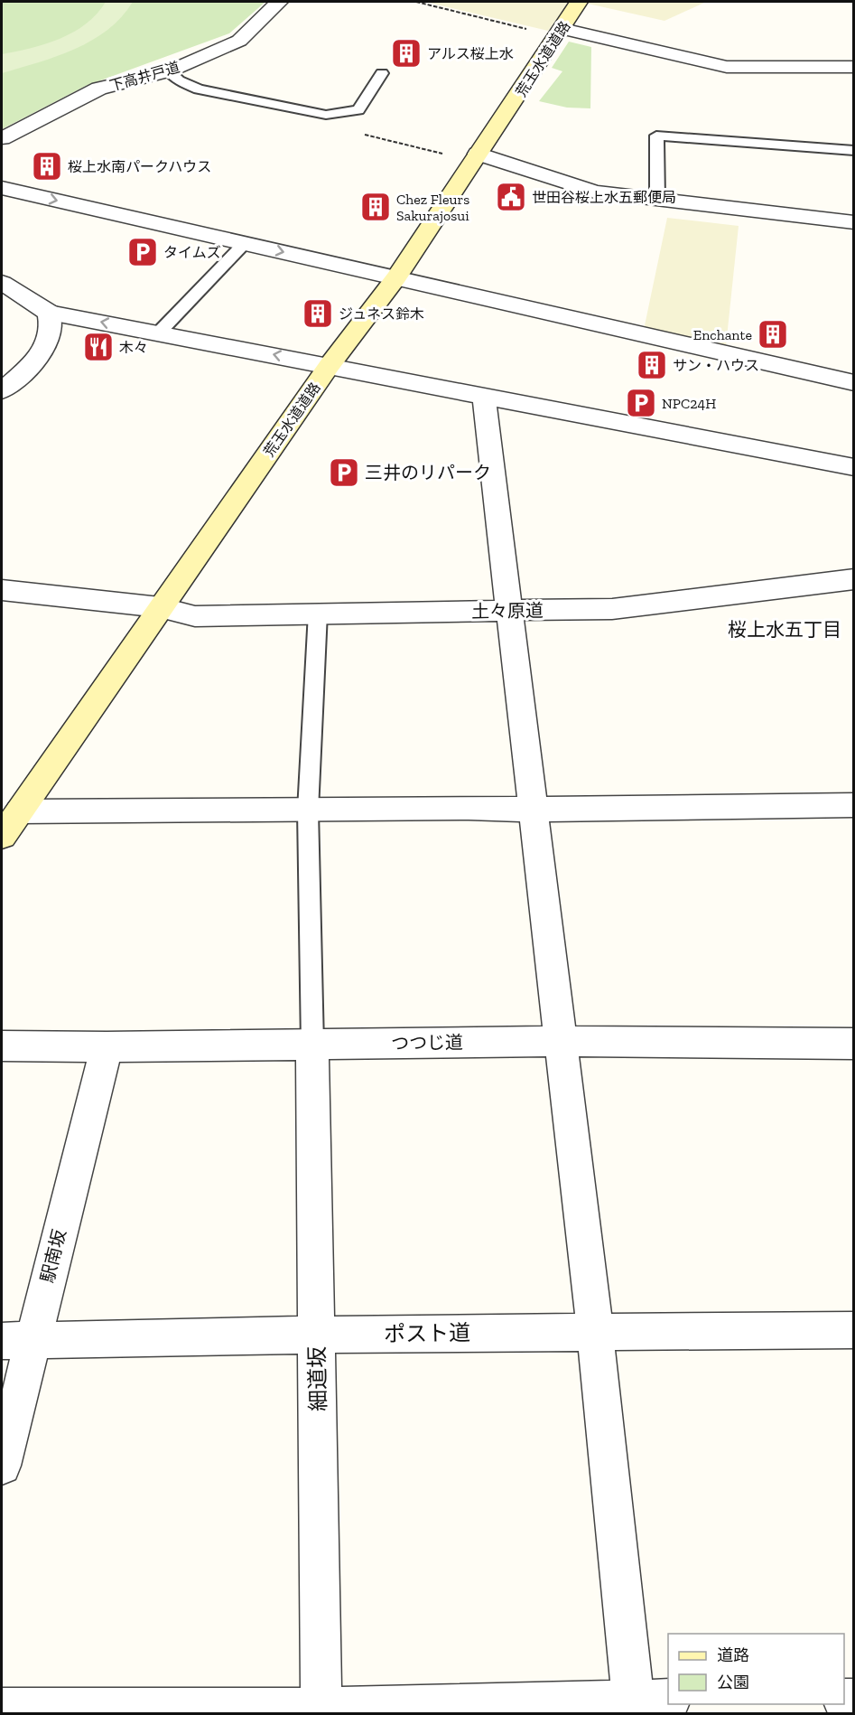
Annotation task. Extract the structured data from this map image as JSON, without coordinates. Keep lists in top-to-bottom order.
{
  "streets": {
    "main road": ["荒玉水道道路"],
    "street": [
      "下高井戸道",
      "土々原道",
      "つつじ道",
      "駅南坂",
      "ポスト道",
      "細道坂"
    ]
  },
  "crossings": [
    ["荒玉水道道路", "土々原道"],
    ["つつじ道", "駅南坂"],
    ["つつじ道", "細道坂"],
    ["駅南坂", "ポスト道"],
    ["ポスト道", "細道坂"]
  ],
  "districts": ["桜上水五丁目"],
  "places": {
    "building": [
      "アルス桜上水",
      "桜上水南パークハウス",
      "Chez Fleurs Sakurajosui",
      "ジュネス鈴木",
      "Enchante",
      "サン・ハウス"
    ],
    "public building": ["世田谷桜上水五郵便局"],
    "parking": ["タイムズ", "NPC24H", "三井のリパーク"],
    "restaurant": ["木々"]
  },
  "legend": ["道路", "公園"]
}
